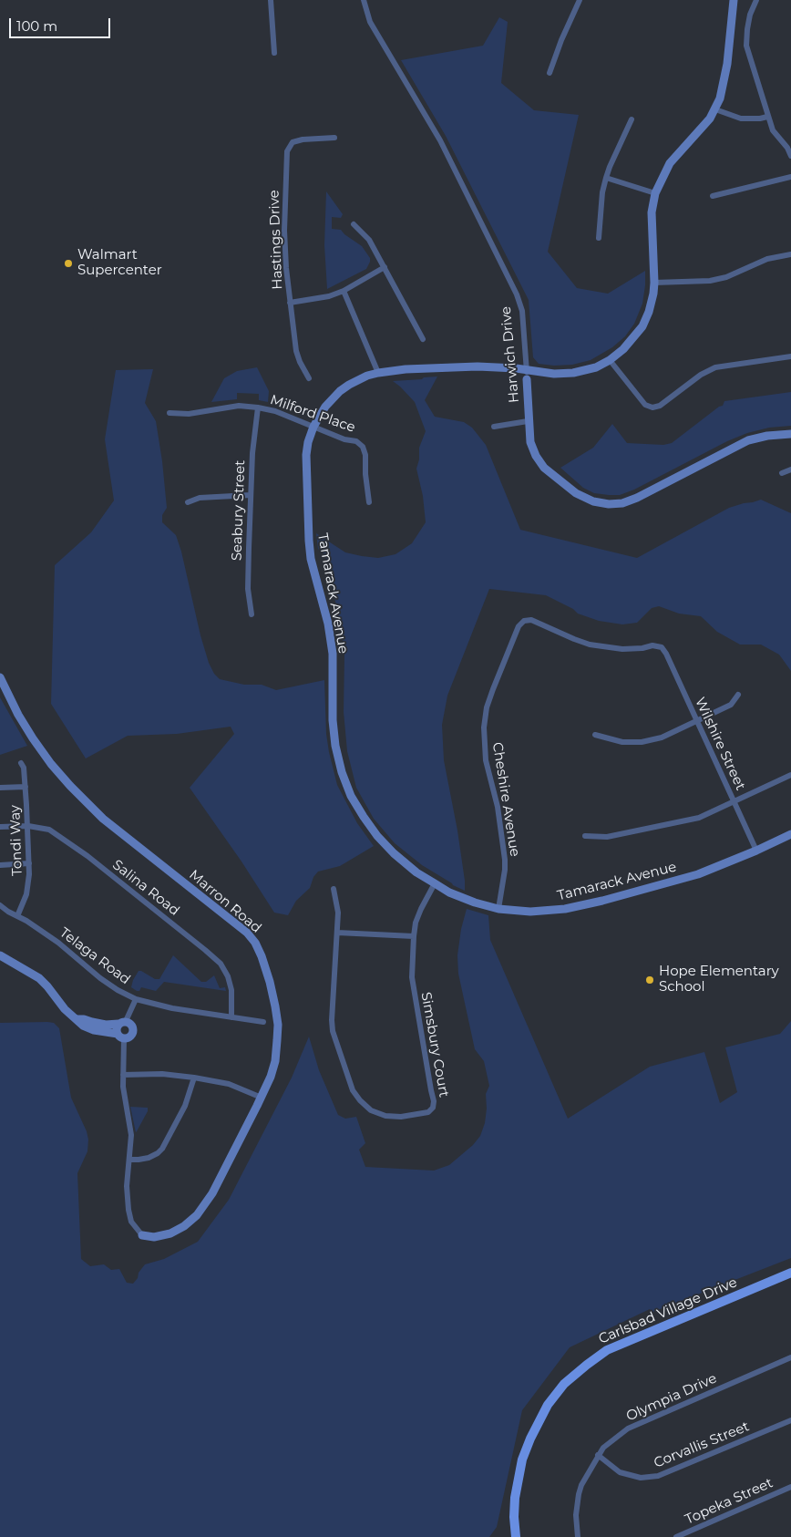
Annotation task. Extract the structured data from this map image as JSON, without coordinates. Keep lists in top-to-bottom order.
{
  "streets": {
    "main road": [
      "Harwich Drive",
      "Tamarack Avenue",
      "Marron Road",
      "Carlsbad Village Drive"
    ],
    "street": [
      "Hastings Drive",
      "Milford Place",
      "Seabury Street",
      "Wilshire Street",
      "Cheshire Avenue",
      "Tondi Way",
      "Salina Road",
      "Telaga Road",
      "Simsbury Court",
      "Olympia Drive",
      "Corvallis Street",
      "Topeka Street"
    ]
  },
  "crossings": [
    ["Harwich Drive", "Tamarack Avenue"],
    ["Milford Place", "Seabury Street"],
    ["Milford Place", "Tamarack Avenue"],
    ["Tamarack Avenue", "Wilshire Street"],
    ["Tamarack Avenue", "Cheshire Avenue"],
    ["Tamarack Avenue", "Simsbury Court"],
    ["Wilshire Street", "Cheshire Avenue"],
    ["Tondi Way", "Salina Road"],
    ["Tondi Way", "Telaga Road"],
    ["Salina Road", "Telaga Road"],
    ["Olympia Drive", "Corvallis Street"]
  ],
  "places": ["Walmart Supercenter", "Hope Elementary School"],
  "scale_bar": "100 m"
}
